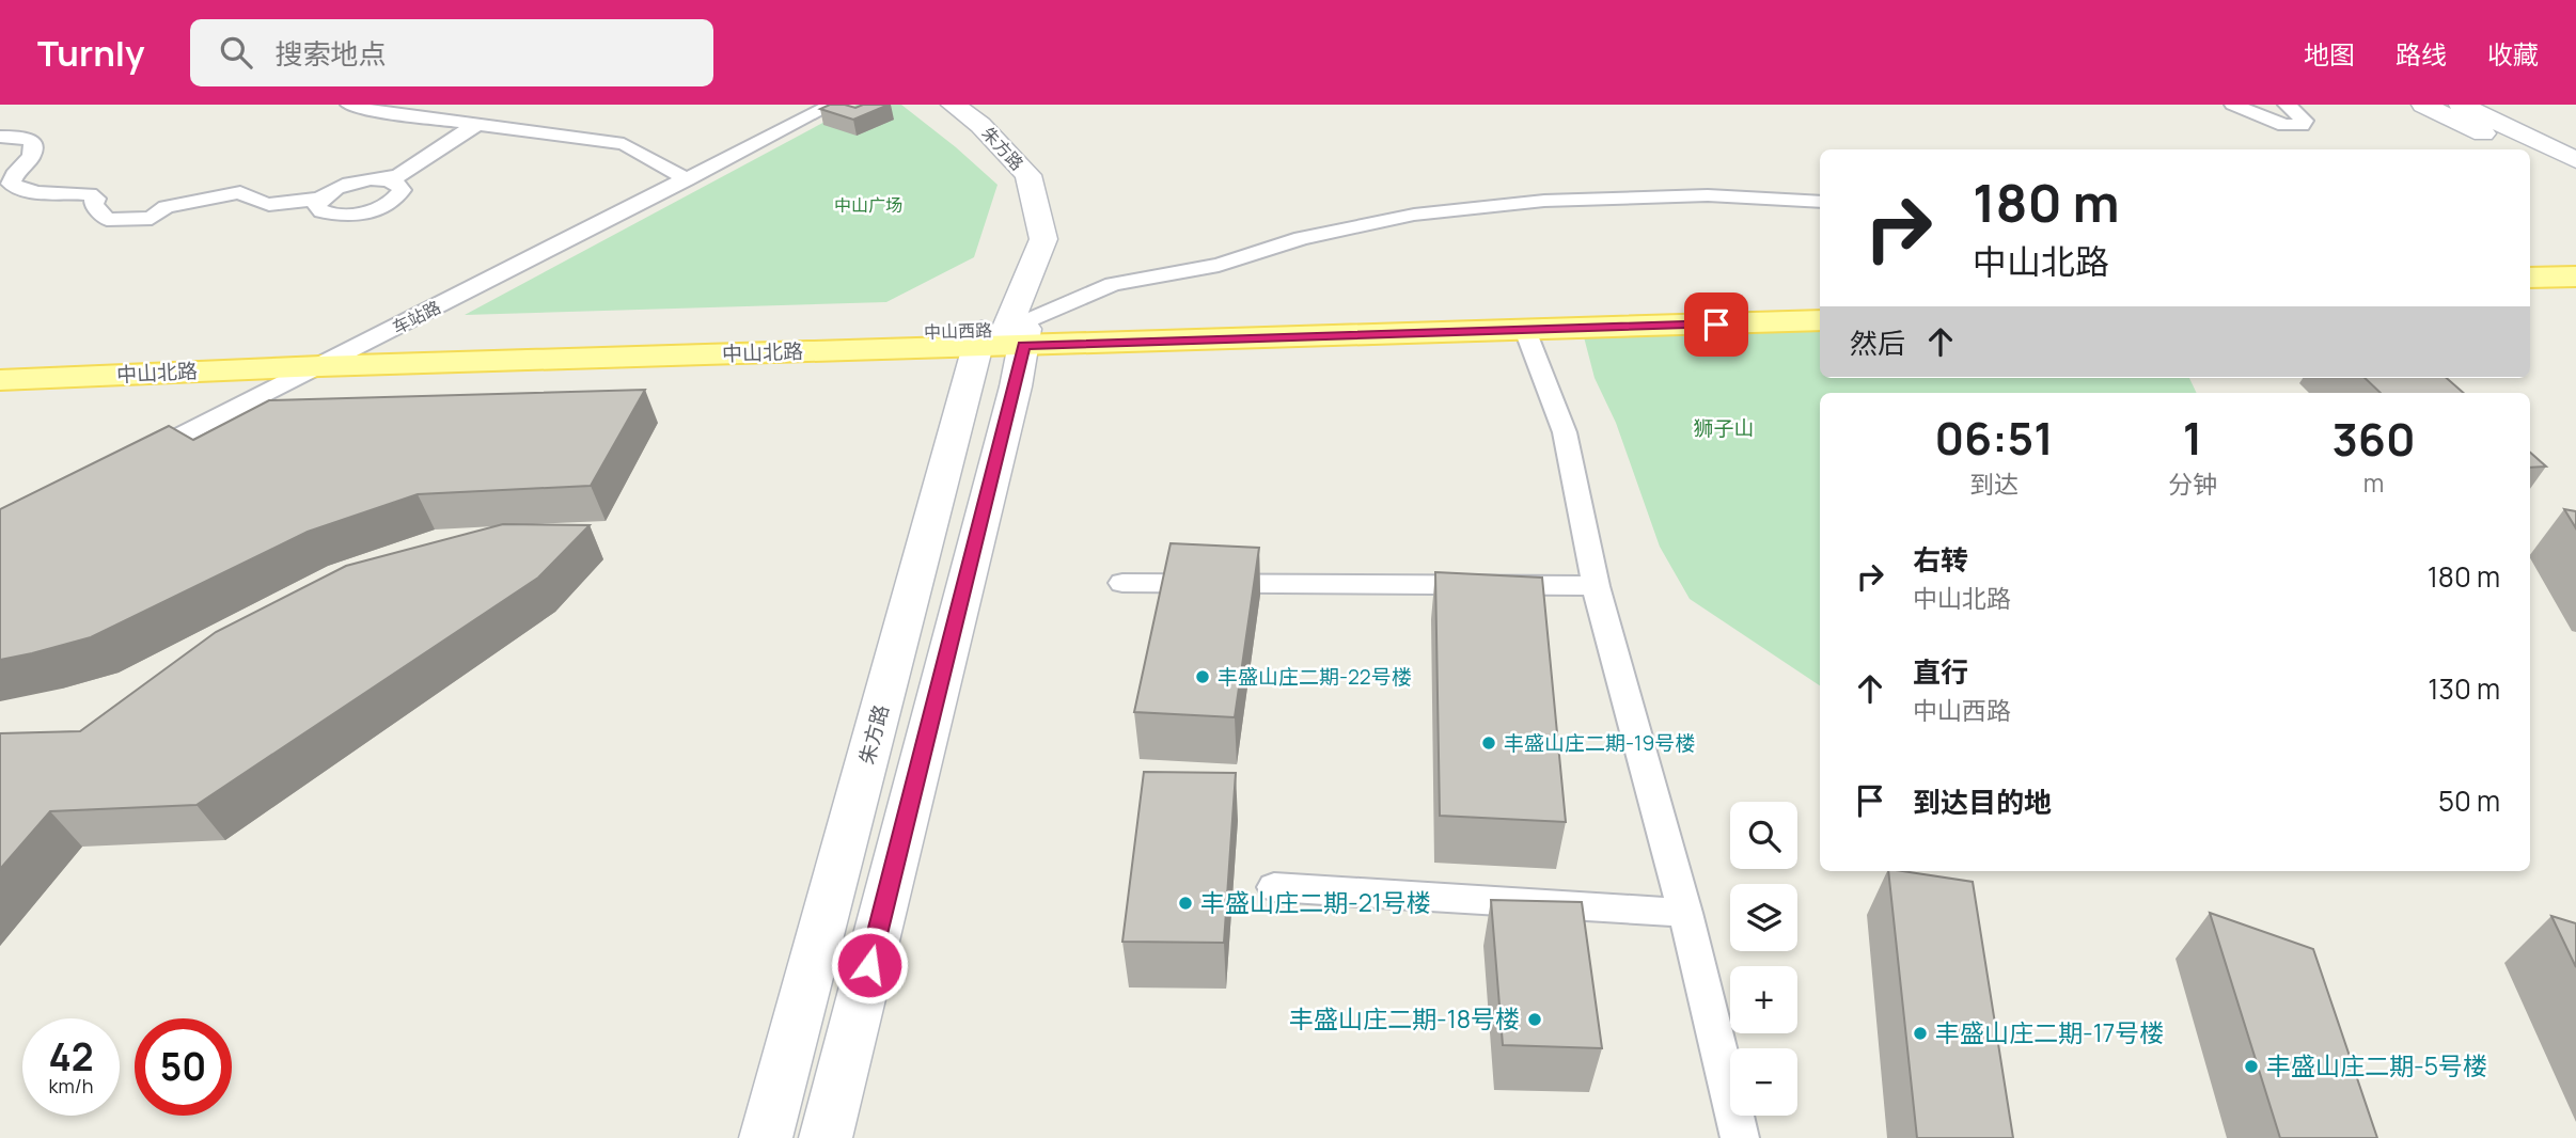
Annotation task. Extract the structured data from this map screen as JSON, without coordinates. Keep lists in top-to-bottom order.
{
  "streets": {
    "main road": ["朱方路", "中山西路", "中山北路"],
    "street": ["车站路"]
  },
  "crossings": [
    ["朱方路", "中山西路"],
    ["朱方路", "中山北路"],
    ["车站路", "中山北路"],
    ["中山西路", "中山北路"]
  ],
  "parks": ["中山广场", "狮子山"],
  "places": [
    "丰盛山庄二期-22号楼",
    "丰盛山庄二期-19号楼",
    "丰盛山庄二期-21号楼",
    "丰盛山庄二期-18号楼",
    "丰盛山庄二期-17号楼",
    "丰盛山庄二期-5号楼"
  ],
  "page": {
    "header": "Turnly",
    "search": "搜索地点",
    "nav": ["地图", "路线", "收藏"],
    "turn": ["180 m", "中山北路"],
    "then": "然后",
    "eta": [
      "06:51",
      "到达",
      "1",
      "分钟",
      "360",
      "m"
    ],
    "list": [
      {
        "name": "右转",
        "note": "中山北路",
        "value": "180 m"
      },
      {
        "name": "直行",
        "note": "中山西路",
        "value": "130 m"
      },
      {
        "name": "到达目的地",
        "value": "50 m"
      }
    ],
    "map_buttons": ["+", "−"],
    "speed": "42 km/h",
    "limit": "50"
  }
}
